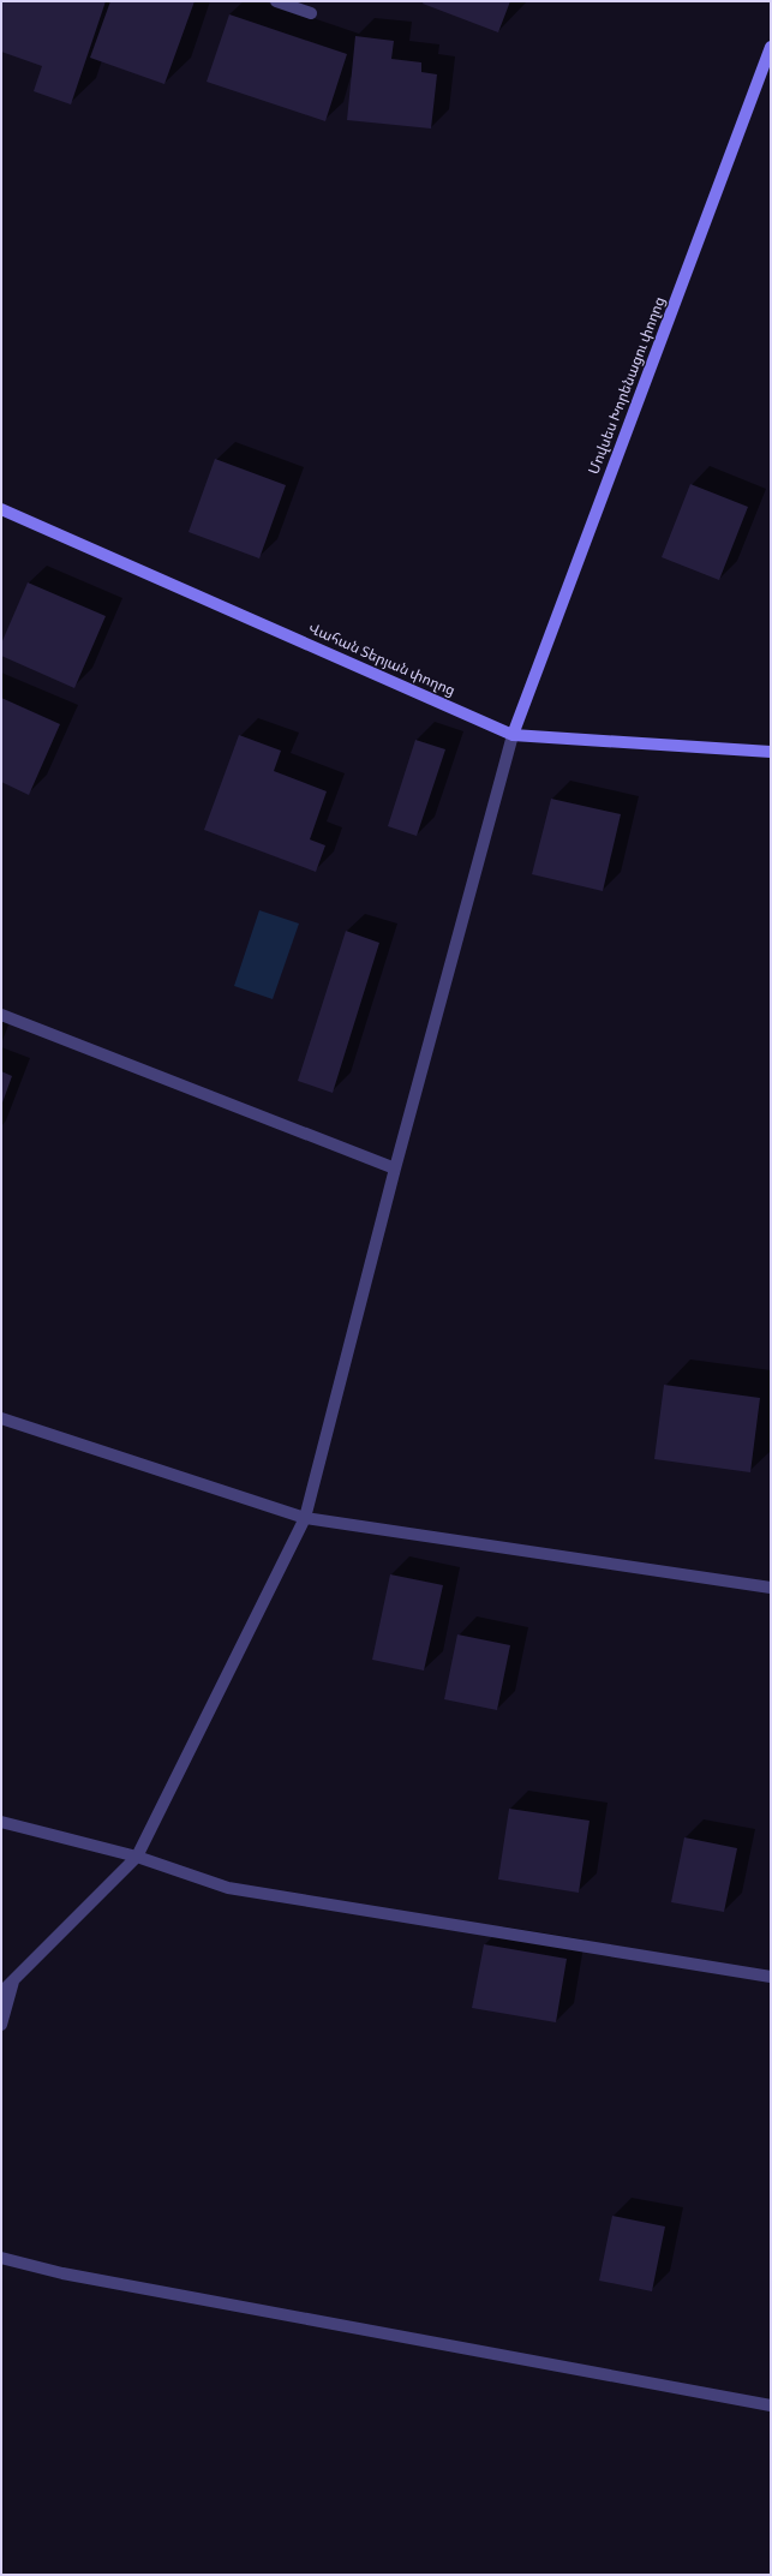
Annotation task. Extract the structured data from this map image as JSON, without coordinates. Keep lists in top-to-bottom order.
{
  "streets": {
    "street": ["Մովսես Խորենացու փողոց", "Վահան Տերյան փողոց"]
  },
  "crossings": [
    ["Մովսես Խորենացու փողոց", "Վահան Տերյան փողոց"]
  ]
}
